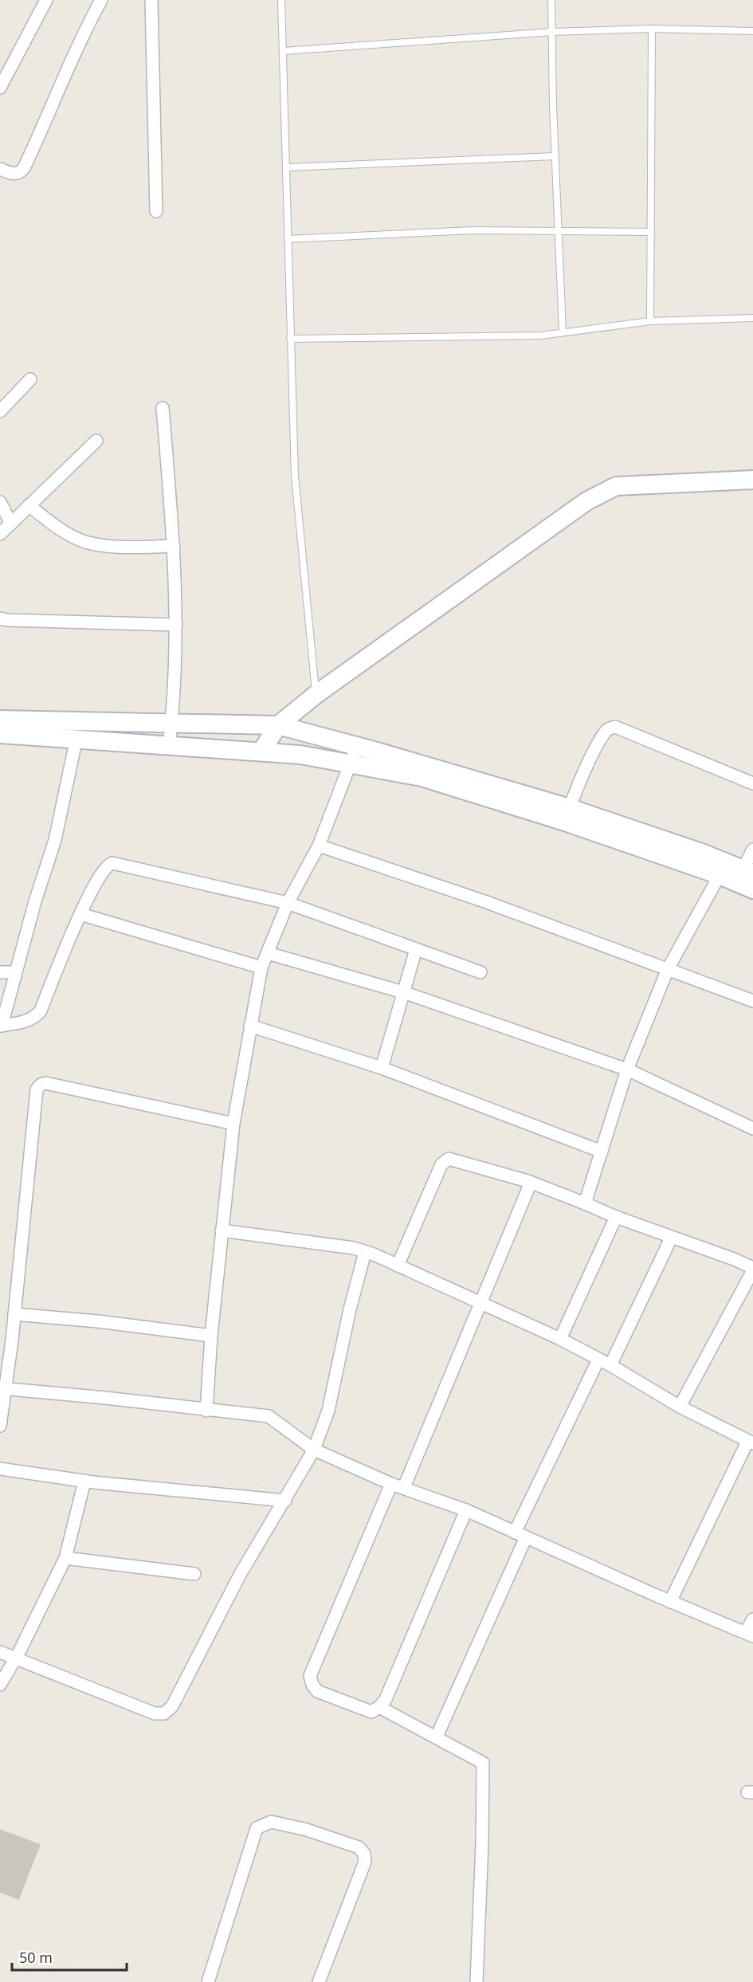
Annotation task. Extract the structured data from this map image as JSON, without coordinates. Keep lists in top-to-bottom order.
{
  "scale_bar": "50 m"
}
